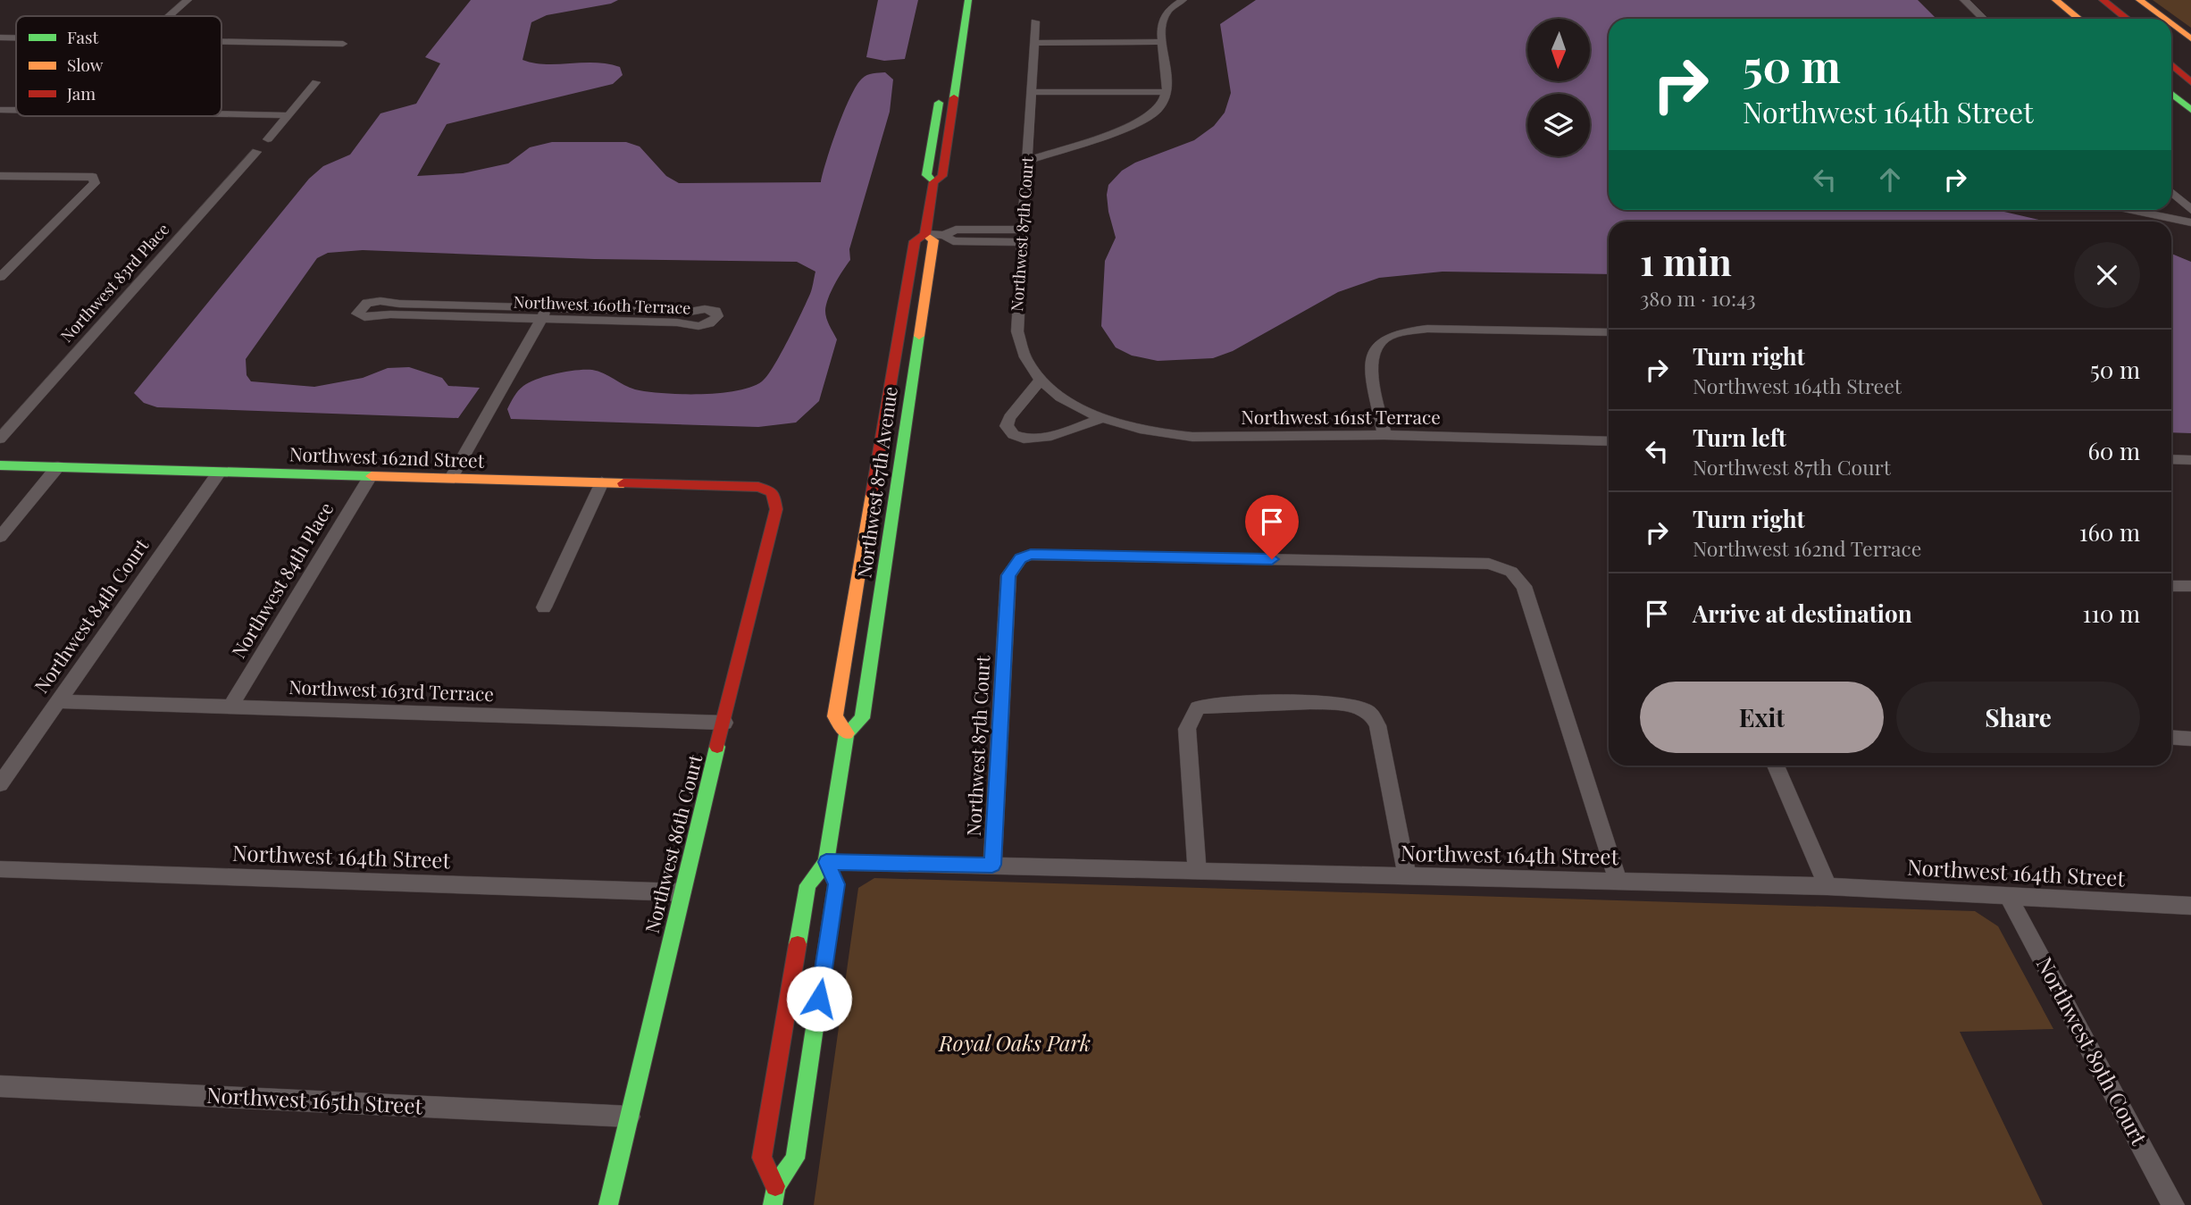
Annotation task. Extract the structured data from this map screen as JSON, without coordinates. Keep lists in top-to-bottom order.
{
  "streets": {
    "main road": ["Northwest 162nd Street", "Northwest 87th Avenue", "Northwest 86th Court"],
    "street": [
      "Northwest 87th Court",
      "Northwest 83rd Place",
      "Northwest 160th Terrace",
      "Northwest 161st Terrace",
      "Northwest 84th Place",
      "Northwest 84th Court",
      "Northwest 163rd Terrace",
      "Northwest 164th Street",
      "Northwest 89th Court",
      "Northwest 165th Street"
    ]
  },
  "crossings": [
    ["Northwest 87th Court", "Northwest 161st Terrace"],
    ["Northwest 87th Court", "Northwest 164th Street"],
    ["Northwest 162nd Street", "Northwest 84th Place"],
    ["Northwest 162nd Street", "Northwest 84th Court"],
    ["Northwest 162nd Street", "Northwest 86th Court"],
    ["Northwest 87th Avenue", "Northwest 164th Street"],
    ["Northwest 84th Place", "Northwest 163rd Terrace"],
    ["Northwest 84th Court", "Northwest 163rd Terrace"],
    ["Northwest 163rd Terrace", "Northwest 86th Court"],
    ["Northwest 86th Court", "Northwest 164th Street"],
    ["Northwest 86th Court", "Northwest 165th Street"],
    ["Northwest 164th Street", "Northwest 89th Court"]
  ],
  "parks": ["Royal Oaks Park"],
  "legend": ["Fast", "Slow", "Jam"],
  "north": "bottom",
  "page": {
    "turn": ["50 m", "Northwest 164th Street"],
    "heading": ["1 min", "380 m · 10:43"],
    "list": [
      {
        "name": "Turn right",
        "note": "Northwest 164th Street",
        "value": "50 m"
      },
      {
        "name": "Turn left",
        "note": "Northwest 87th Court",
        "value": "60 m"
      },
      {
        "name": "Turn right",
        "note": "Northwest 162nd Terrace",
        "value": "160 m"
      },
      {
        "name": "Arrive at destination",
        "value": "110 m"
      }
    ],
    "buttons": ["Exit", "Share"]
  }
}
